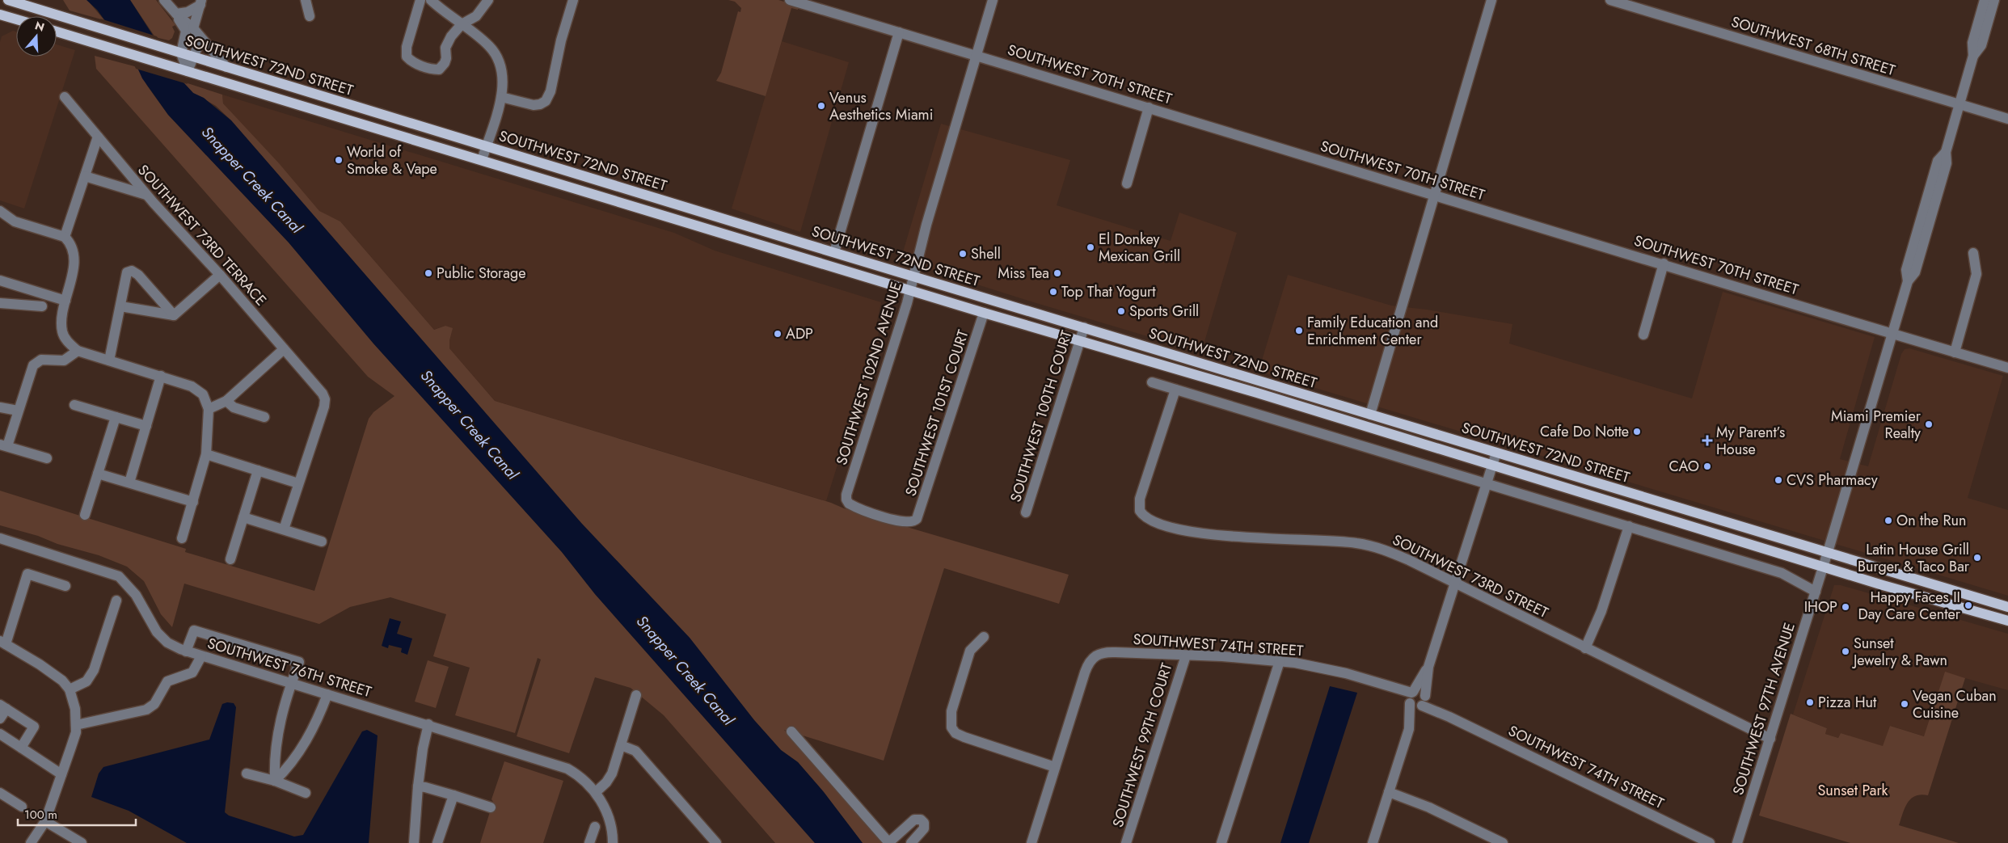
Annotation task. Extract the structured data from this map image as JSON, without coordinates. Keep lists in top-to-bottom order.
{
  "streets": {
    "main road": ["SOUTHWEST 72ND STREET"],
    "street": [
      "SOUTHWEST 68TH STREET",
      "SOUTHWEST 70TH STREET",
      "SOUTHWEST 73RD TERRACE",
      "SOUTHWEST 102ND AVENUE",
      "SOUTHWEST 101ST COURT",
      "SOUTHWEST 100TH COURT",
      "SOUTHWEST 73RD STREET",
      "SOUTHWEST 74TH STREET",
      "SOUTHWEST 76TH STREET",
      "SOUTHWEST 97TH AVENUE",
      "SOUTHWEST 99TH COURT"
    ]
  },
  "crossings": [
    ["SOUTHWEST 68TH STREET", "SOUTHWEST 97TH AVENUE"],
    ["SOUTHWEST 72ND STREET", "SOUTHWEST 102ND AVENUE"],
    ["SOUTHWEST 72ND STREET", "SOUTHWEST 101ST COURT"],
    ["SOUTHWEST 72ND STREET", "SOUTHWEST 100TH COURT"],
    ["SOUTHWEST 72ND STREET", "SOUTHWEST 97TH AVENUE"],
    ["SOUTHWEST 70TH STREET", "SOUTHWEST 102ND AVENUE"],
    ["SOUTHWEST 70TH STREET", "SOUTHWEST 97TH AVENUE"],
    ["SOUTHWEST 102ND AVENUE", "SOUTHWEST 101ST COURT"],
    ["SOUTHWEST 73RD STREET", "SOUTHWEST 97TH AVENUE"],
    ["SOUTHWEST 74TH STREET", "SOUTHWEST 99TH COURT"]
  ],
  "water": ["Snapper Creek Canal"],
  "parks": ["Sunset Park"],
  "places": {
    "other": [
      "Venus Aesthetics Miami",
      "World of Smoke & Vape",
      "El Donkey Mexican Grill",
      "Shell",
      "Public Storage",
      "Miss Tea",
      "Top That Yogurt",
      "Sports Grill",
      "Family Education and Enrichment Center",
      "ADP",
      "Miami Premier Realty",
      "Cafe Do Notte",
      "CAO",
      "CVS Pharmacy",
      "On the Run",
      "Latin House Grill Burger & Taco Bar",
      "Happy Faces II Day Care Center",
      "IHOP",
      "Sunset Jewelry & Pawn",
      "Pizza Hut",
      "Vegan Cuban Cuisine"
    ],
    "health": ["My Parent’s House"]
  },
  "scale_bar": "100 m",
  "north": "top"
}
